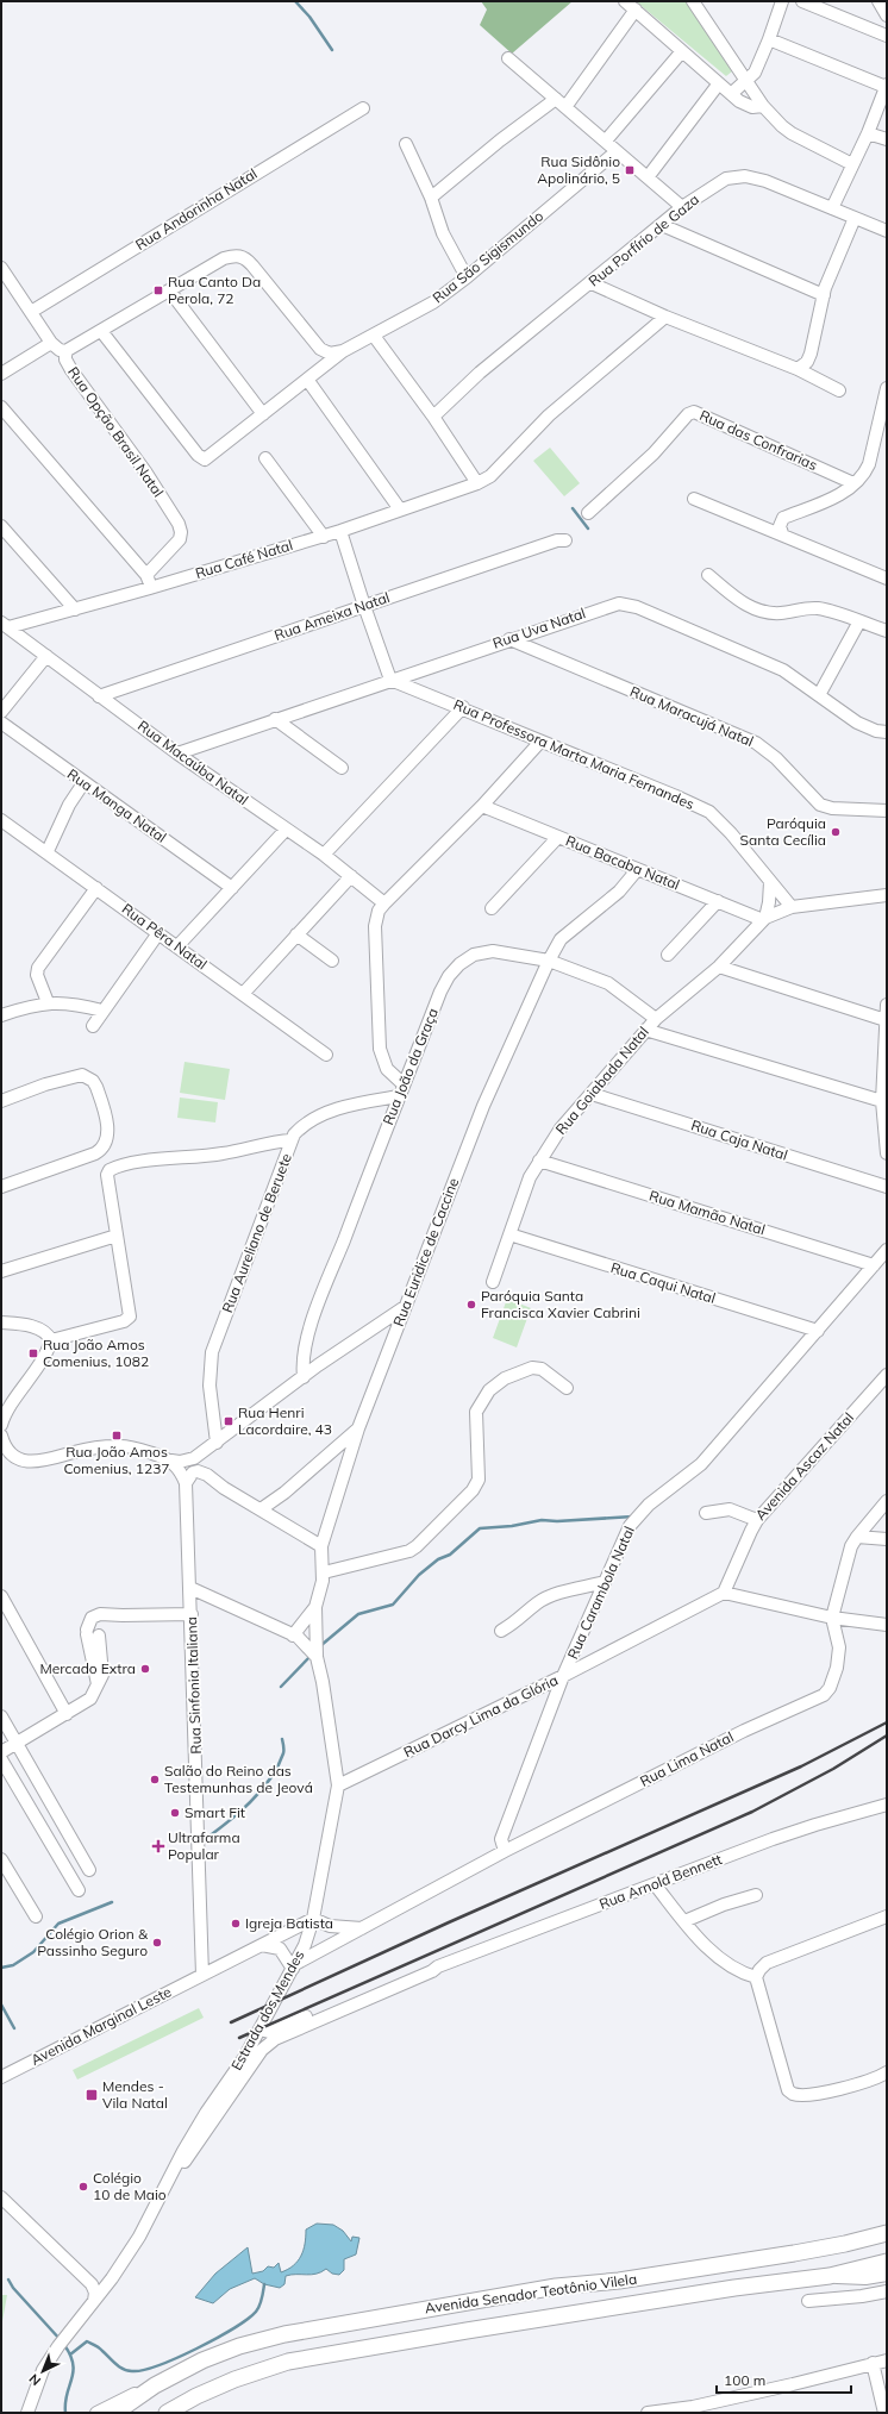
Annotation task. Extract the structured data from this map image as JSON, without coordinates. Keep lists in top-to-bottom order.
{
  "streets": {
    "main road": ["Avenida Senador Teotônio Vilela"],
    "street": [
      "Rua Andorinha Natal",
      "Rua Porfírio de Gaza",
      "Rua São Sigismundo",
      "Rua Opção Brasil Natal",
      "Rua das Confrarias",
      "Rua Café Natal",
      "Rua Ameixa Natal",
      "Rua Uva Natal",
      "Rua Maracujá Natal",
      "Rua Professora Marta Maria Fernandes",
      "Rua Macaúba Natal",
      "Rua Manga Natal",
      "Rua Bacaba Natal",
      "Rua Pêra Natal",
      "Rua João da Graça",
      "Rua Goiabada Natal",
      "Rua Caja Natal",
      "Rua Mamão Natal",
      "Rua Aureliano de Beruete",
      "Rua Euridice de Caccine",
      "Rua Caqui Natal",
      "Avenida Ascaz Natal",
      "Rua Carambola Natal",
      "Rua Sinfonia Italiana",
      "Rua Darcy Lima da Glória",
      "Rua Lima Natal",
      "Rua Arnold Bennett",
      "Estrada dos Mendes",
      "Avenida Marginal Leste"
    ]
  },
  "crossings": [
    ["Rua Andorinha Natal", "Rua Opção Brasil Natal"],
    ["Rua Café Natal", "Rua Macaúba Natal"],
    ["Rua Ameixa Natal", "Rua Macaúba Natal"],
    ["Rua Uva Natal", "Rua Maracujá Natal"],
    ["Rua Uva Natal", "Rua Professora Marta Maria Fernandes"],
    ["Rua Uva Natal", "Rua Macaúba Natal"],
    ["Rua Professora Marta Maria Fernandes", "Rua Goiabada Natal"],
    ["Rua Bacaba Natal", "Rua Goiabada Natal"],
    ["Rua Bacaba Natal", "Rua Euridice de Caccine"],
    ["Rua João da Graça", "Rua Goiabada Natal"],
    ["Rua João da Graça", "Rua Aureliano de Beruete"],
    ["Rua João da Graça", "Rua Euridice de Caccine"],
    ["Rua Goiabada Natal", "Rua Caja Natal"],
    ["Rua Goiabada Natal", "Rua Mamão Natal"],
    ["Rua Goiabada Natal", "Rua Caqui Natal"],
    ["Rua Mamão Natal", "Rua Carambola Natal"],
    ["Rua Euridice de Caccine", "Estrada dos Mendes"],
    ["Rua Caqui Natal", "Rua Carambola Natal"],
    ["Avenida Ascaz Natal", "Rua Darcy Lima da Glória"],
    ["Rua Carambola Natal", "Rua Darcy Lima da Glória"],
    ["Rua Carambola Natal", "Rua Lima Natal"],
    ["Rua Sinfonia Italiana", "Avenida Marginal Leste"],
    ["Rua Darcy Lima da Glória", "Estrada dos Mendes"],
    ["Rua Lima Natal", "Estrada dos Mendes"],
    ["Rua Arnold Bennett", "Estrada dos Mendes"],
    ["Estrada dos Mendes", "Avenida Marginal Leste"]
  ],
  "places": {
    "transit": [
      "Rua Sidônio Apolinário, 5",
      "Rua Canto Da Perola, 72",
      "Rua João Amos Comenius, 1082",
      "Rua Henri Lacordaire, 43",
      "Rua João Amos Comenius, 1237",
      "Mendes - Vila Natal"
    ],
    "other": [
      "Paróquia Santa Cecília",
      "Paróquia Santa Francisca Xavier Cabrini",
      "Mercado Extra",
      "Salão do Reino das Testemunhas de Jeová",
      "Smart Fit",
      "Igreja Batista",
      "Colégio Orion & Passinho Seguro",
      "Colégio 10 de Maio"
    ],
    "health": ["Ultrafarma Popular"]
  },
  "scale_bar": "100 m",
  "north": "bottom left"
}
